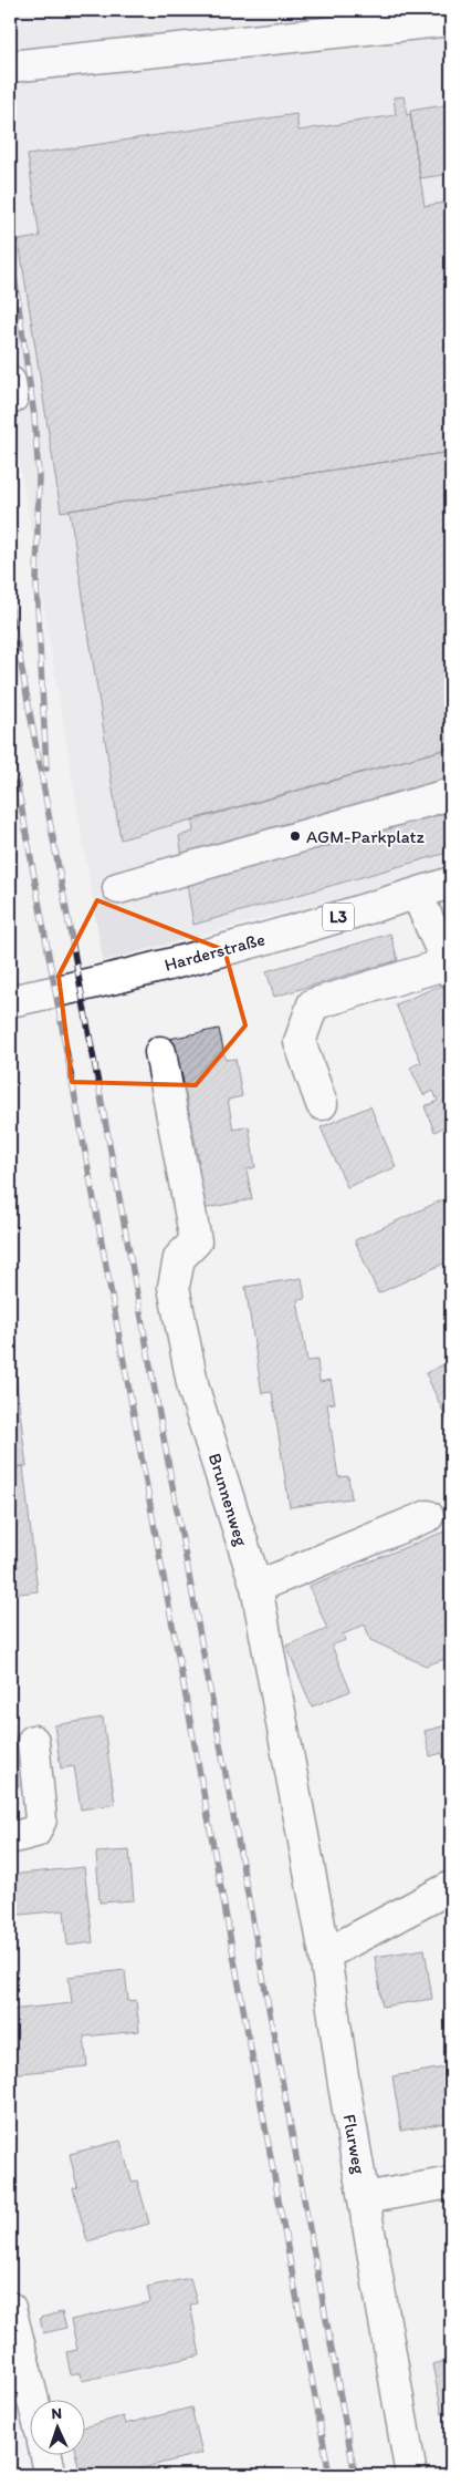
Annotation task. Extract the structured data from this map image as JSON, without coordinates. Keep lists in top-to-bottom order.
{
  "streets": {
    "street": [
      "L3",
      "Harderstraße",
      "Brunnenweg",
      "Flurweg"
    ]
  },
  "crossings": [
    ["Brunnenweg", "Flurweg"]
  ],
  "places": ["AGM-Parkplatz"],
  "north": "top"
}
